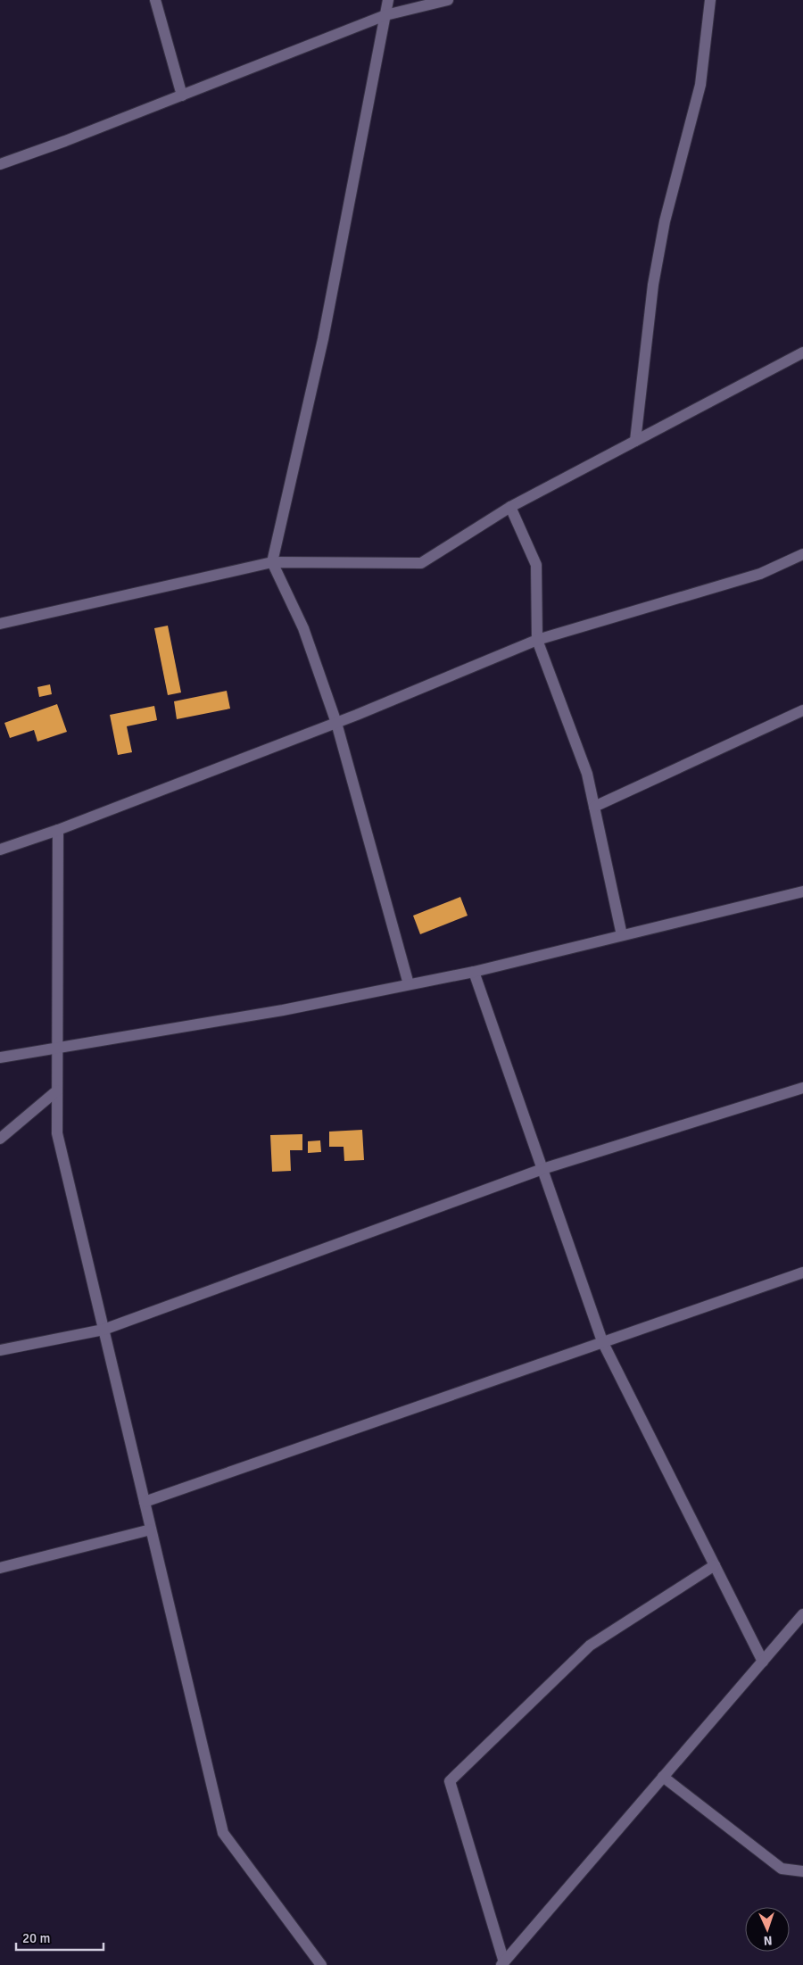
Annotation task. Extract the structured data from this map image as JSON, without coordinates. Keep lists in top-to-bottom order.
{
  "scale_bar": "20 m",
  "north": "bottom"
}
